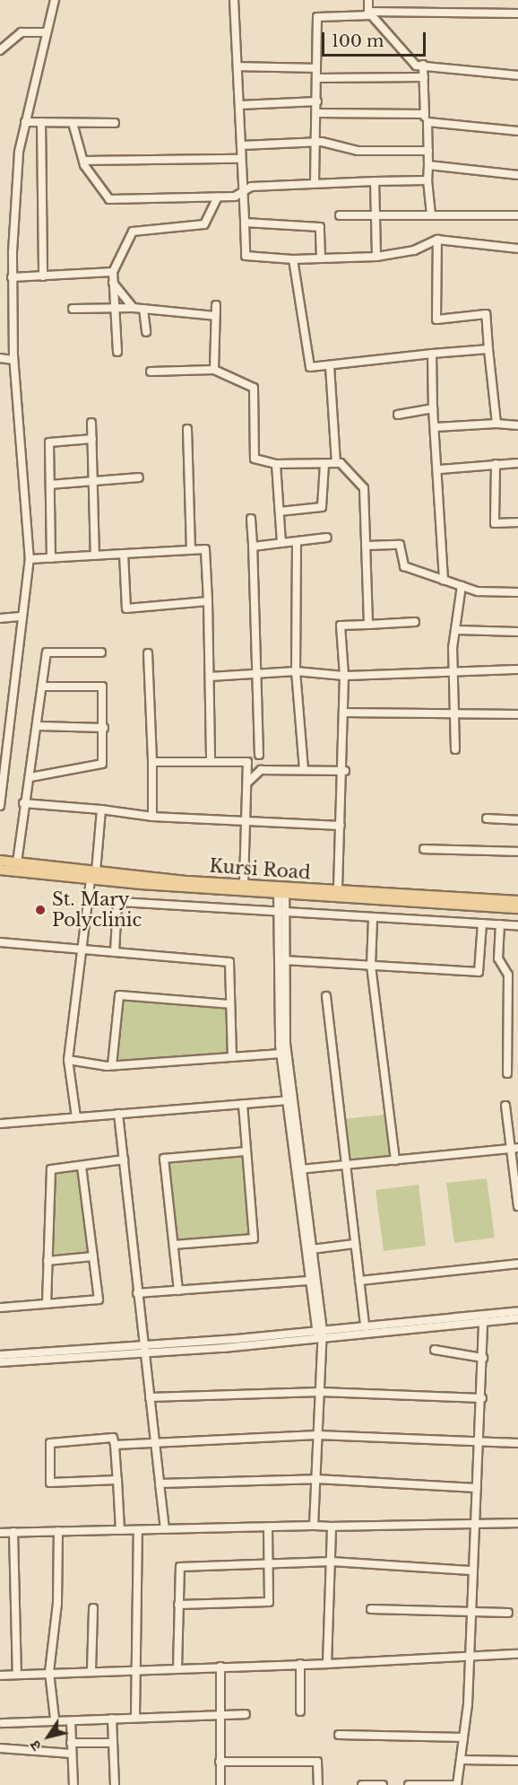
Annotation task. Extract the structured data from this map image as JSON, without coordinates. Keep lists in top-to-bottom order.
{
  "streets": {
    "main road": ["Kursi Road"]
  },
  "places": ["St. Mary Polyclinic"],
  "scale_bar": "100 m",
  "north": "bottom left"
}
